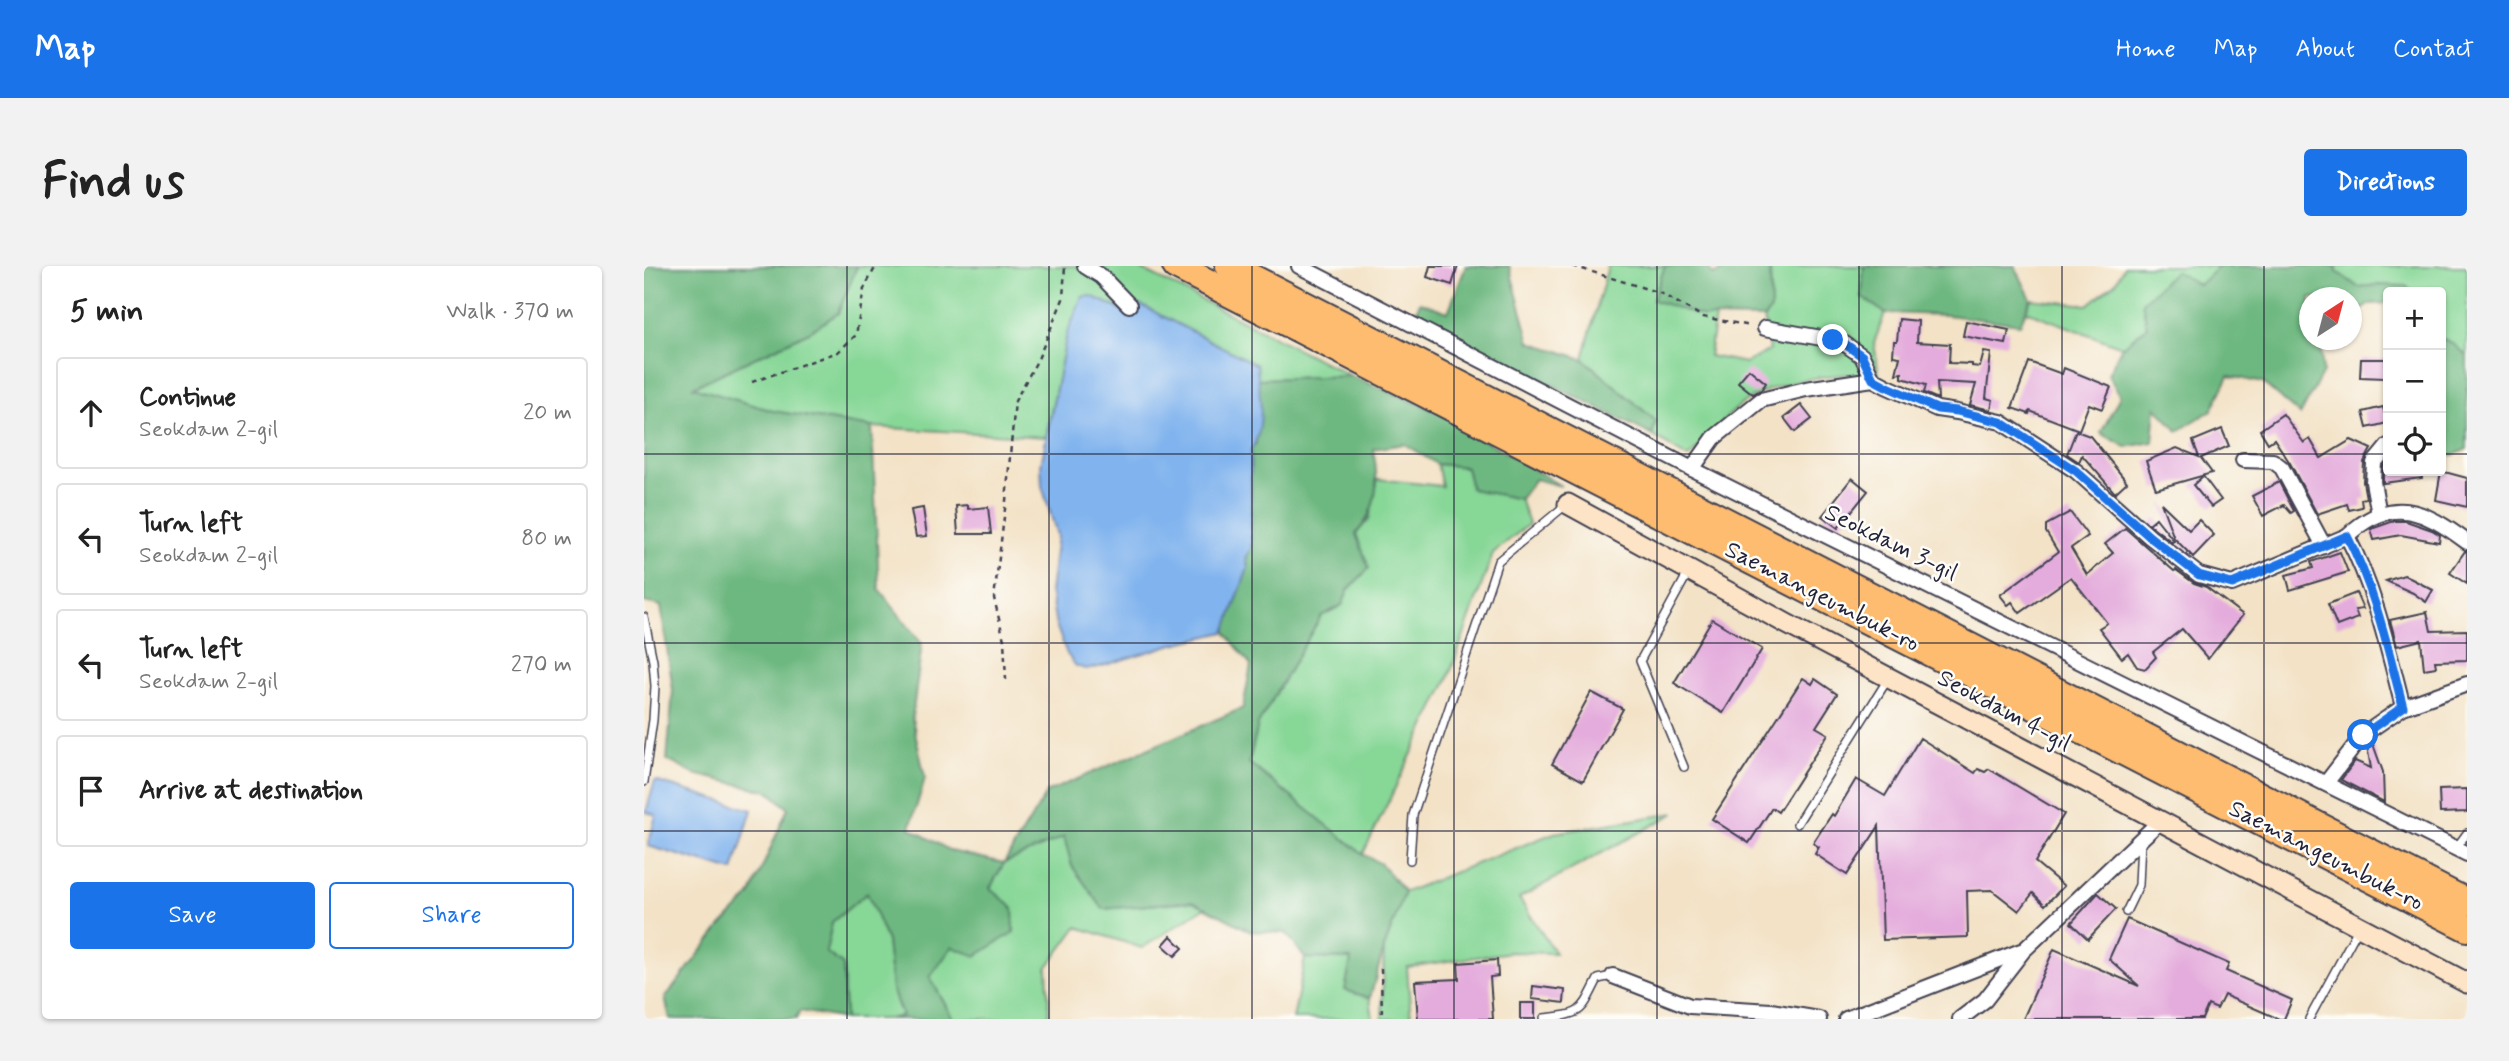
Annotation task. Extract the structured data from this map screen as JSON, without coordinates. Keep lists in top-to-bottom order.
{
  "streets": {
    "highway": ["Saemangeumbuk-ro"],
    "street": ["Seokdam 3-gil", "Seokdam 4-gil"]
  },
  "north": "top right",
  "page": {
    "header": "Map",
    "nav": [
      "Home",
      "Map",
      "About",
      "Contact"
    ],
    "buttons": [
      "Directions",
      ["Save", "Share"]
    ],
    "title": "Find us",
    "heading": ["5 min", "Walk · 370 m"],
    "map_buttons": ["+", "−"],
    "list": [
      ["Continue", "Seokdam 2-gil", "20 m"],
      ["Turn left", "Seokdam 2-gil", "80 m"],
      ["Turn left", "Seokdam 2-gil", "270 m"],
      "Arrive at destination"
    ]
  }
}
